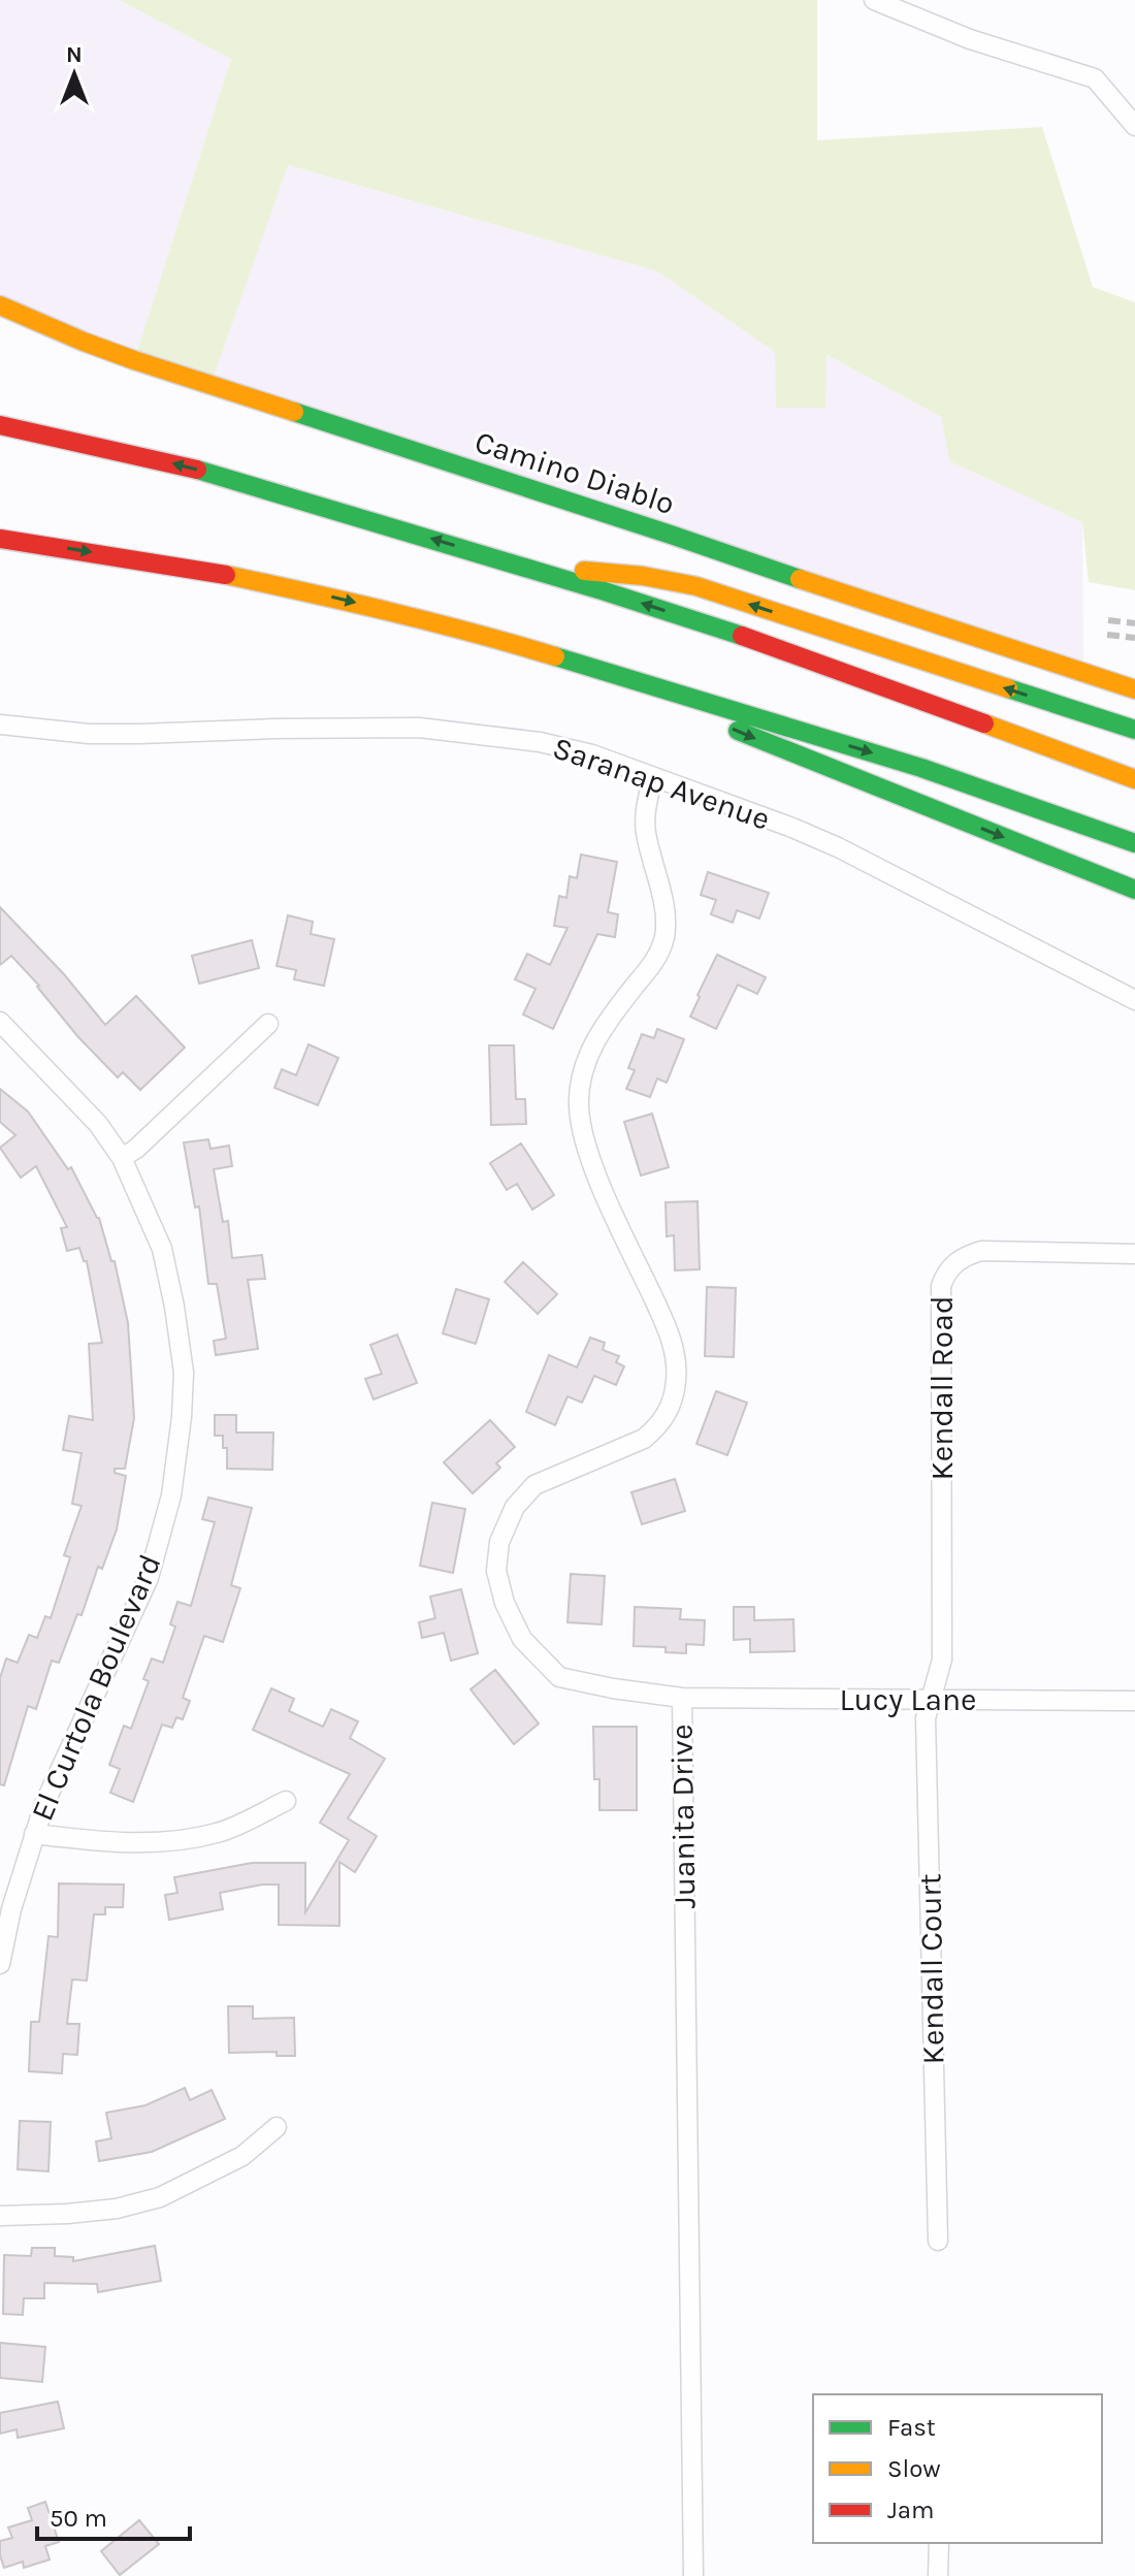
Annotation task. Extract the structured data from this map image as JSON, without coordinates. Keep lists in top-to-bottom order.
{
  "streets": {
    "main road": ["Camino Diablo"],
    "street": [
      "Saranap Avenue",
      "Kendall Road",
      "El Curtola Boulevard",
      "Lucy Lane",
      "Juanita Drive",
      "Kendall Court"
    ]
  },
  "crossings": [
    ["Saranap Avenue", "Juanita Drive"],
    ["Kendall Road", "Lucy Lane"],
    ["Kendall Road", "Kendall Court"],
    ["Lucy Lane", "Juanita Drive"],
    ["Lucy Lane", "Kendall Court"]
  ],
  "legend": ["Fast", "Slow", "Jam"],
  "scale_bar": "50 m",
  "north": "top"
}
